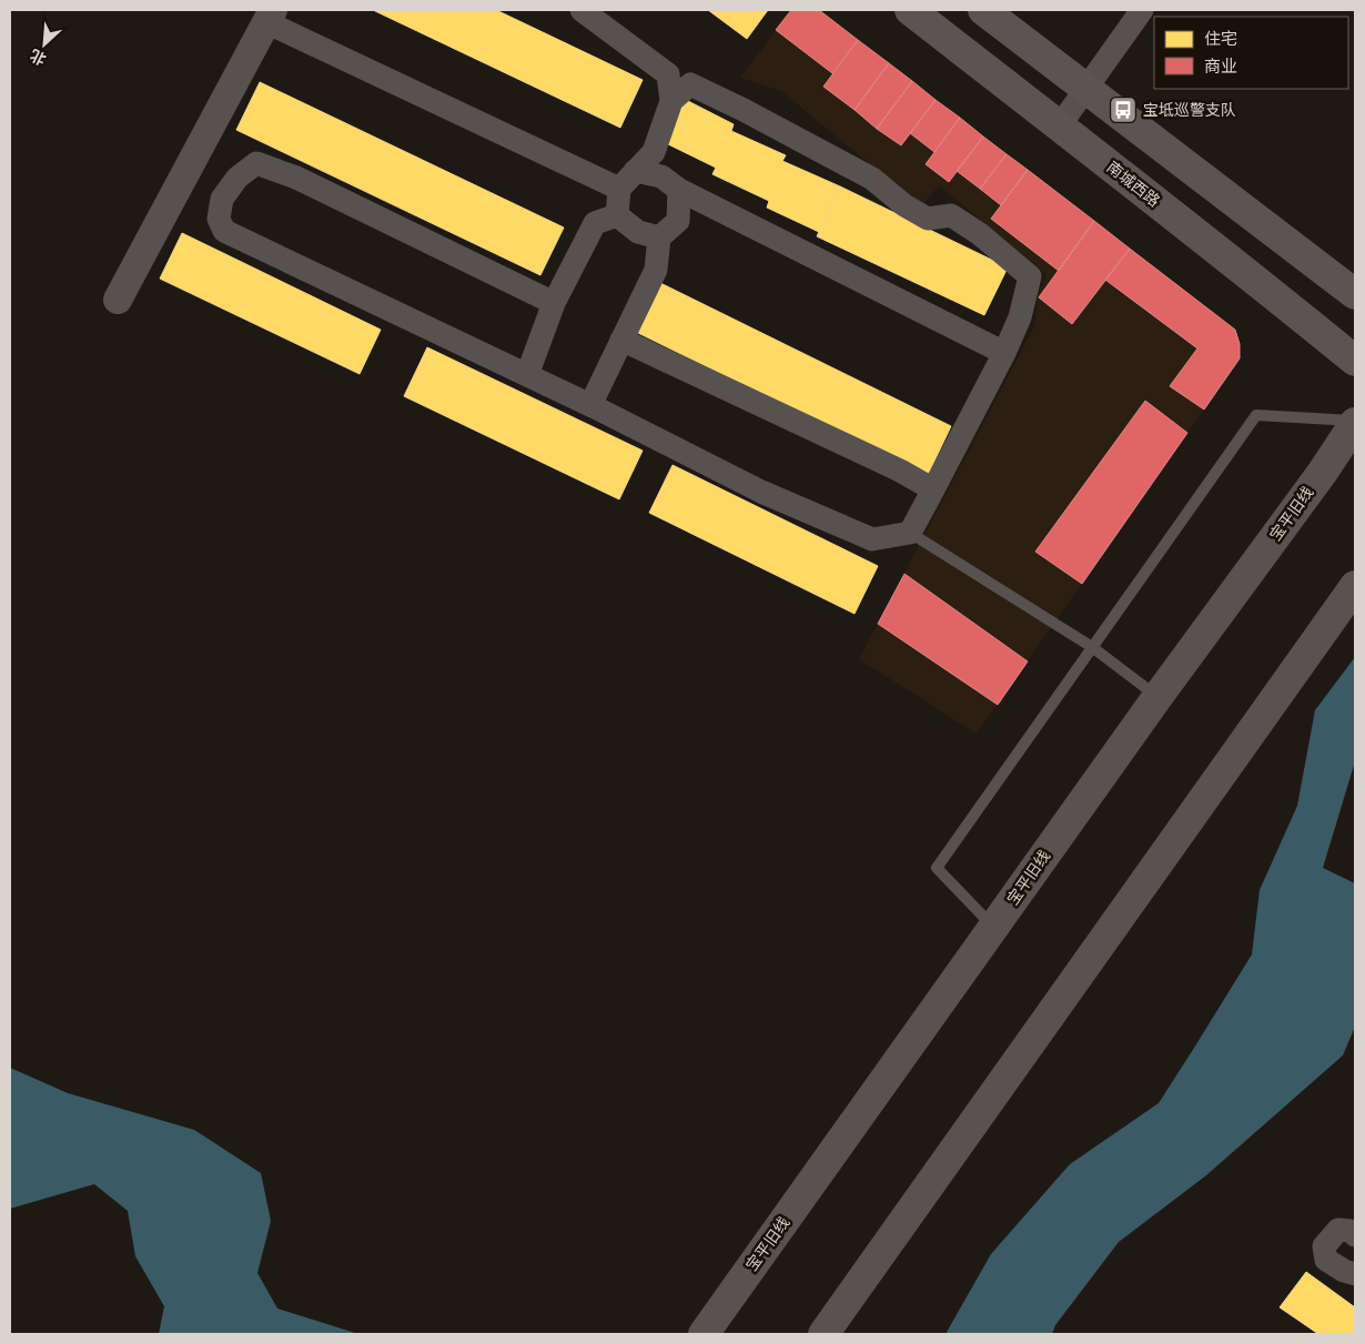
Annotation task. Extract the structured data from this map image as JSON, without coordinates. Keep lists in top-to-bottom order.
{
  "streets": {
    "main road": ["南城西路", "宝平旧线"]
  },
  "places": {
    "bus stop": ["宝坻巡警支队"]
  },
  "legend": ["住宅", "商业"],
  "north": "bottom left"
}
